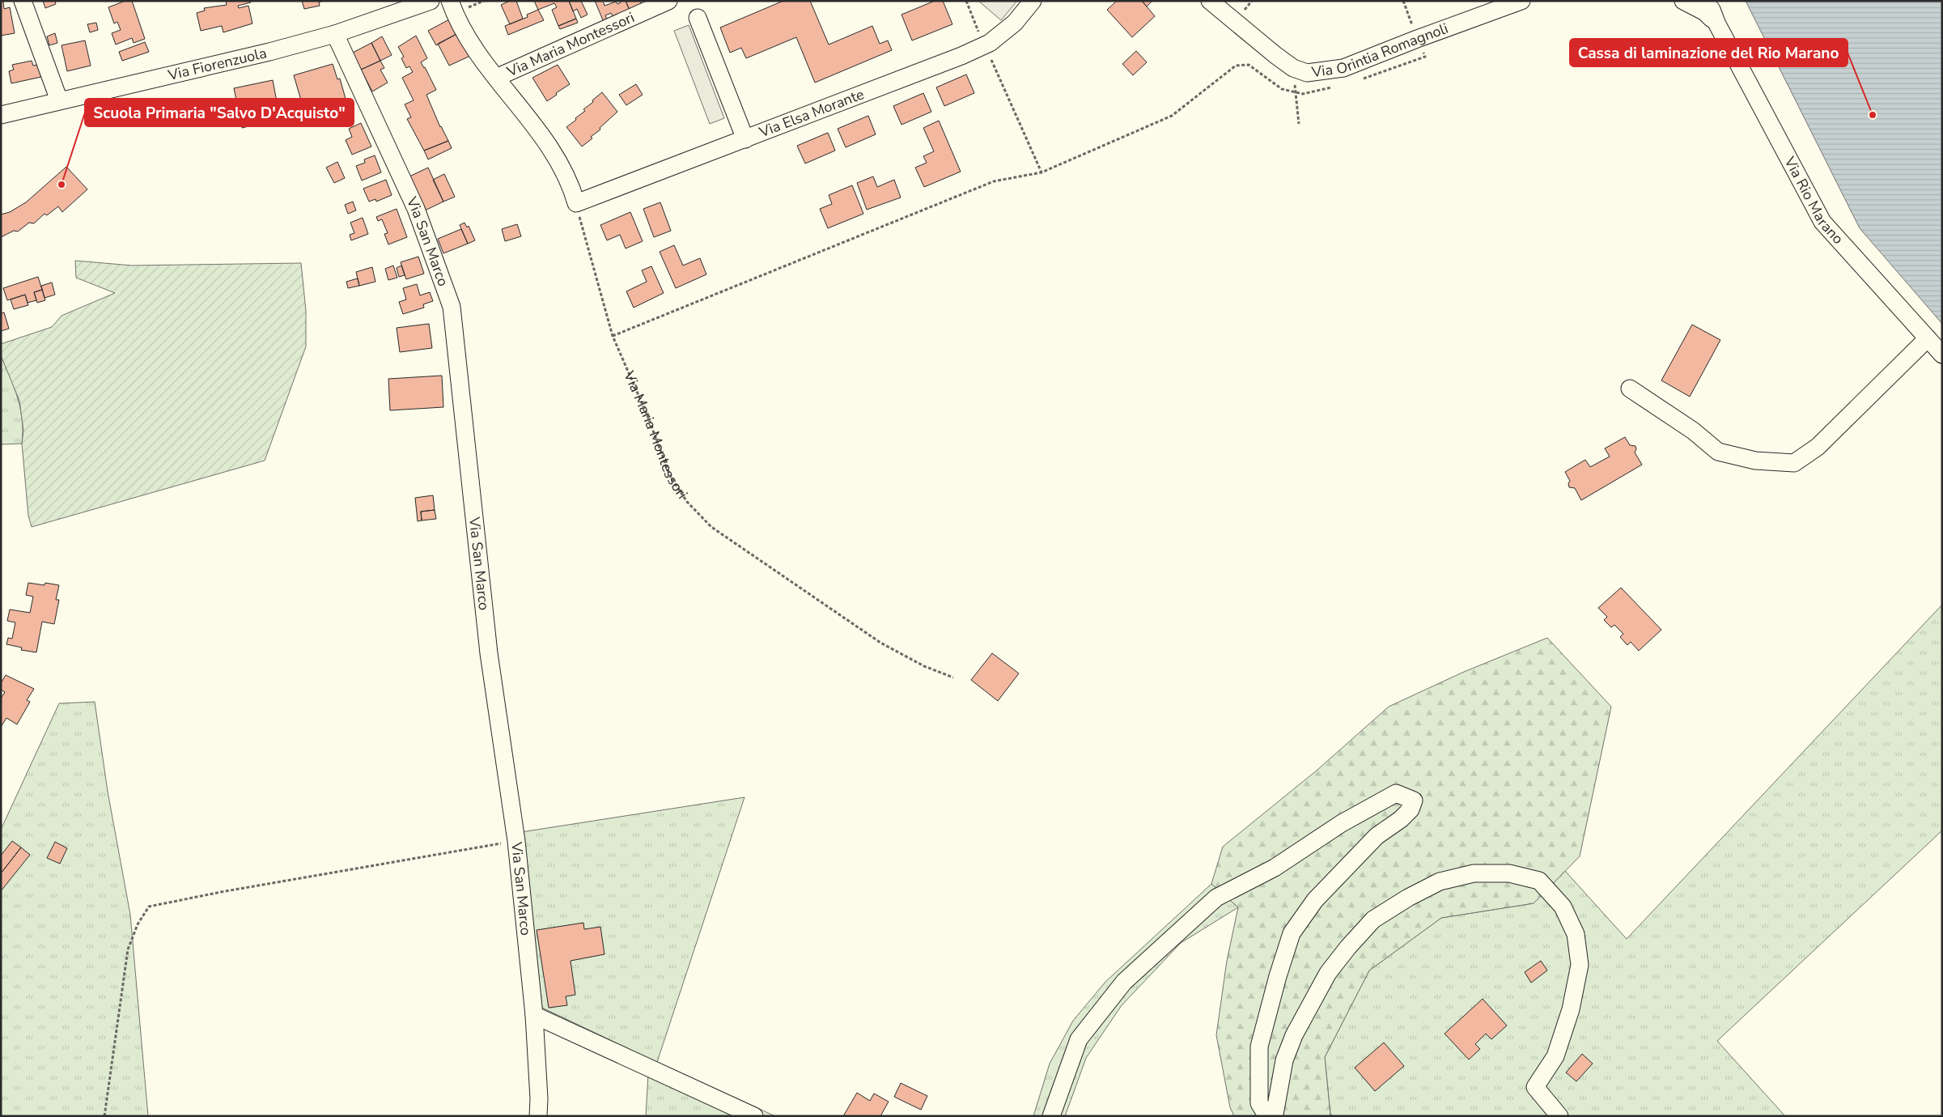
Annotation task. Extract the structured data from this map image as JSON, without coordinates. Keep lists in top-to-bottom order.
{
  "streets": {
    "street": [
      "Via Maria Montessori",
      "Via Orintia Romagnoli",
      "Via Fiorenzuola",
      "Via Elsa Morante",
      "Via Rio Marano",
      "Via San Marco"
    ]
  },
  "crossings": [
    ["Via Maria Montessori", "Via Elsa Morante"],
    ["Via Fiorenzuola", "Via San Marco"]
  ],
  "places": ["Cassa di laminazione del Rio Marano", "Scuola Primaria \"Salvo D'Acquisto\""]
}
